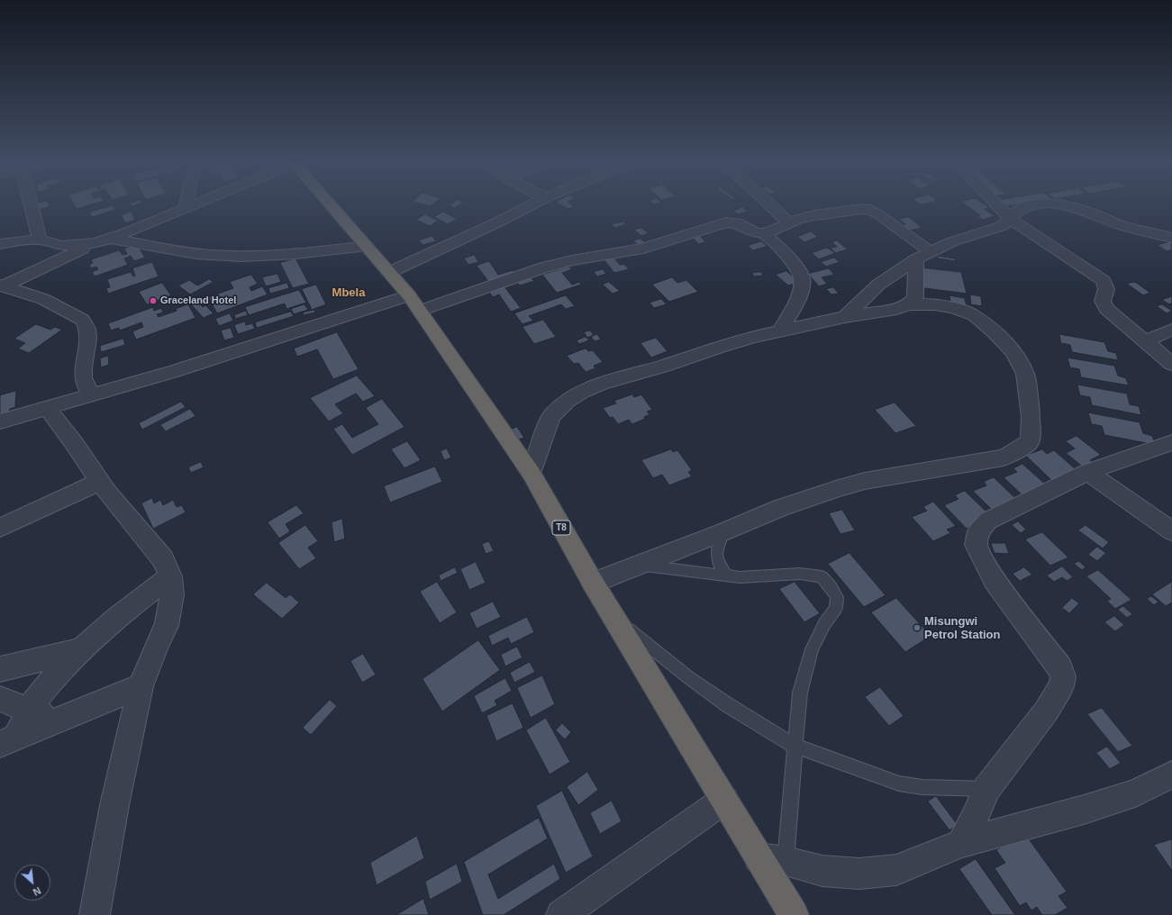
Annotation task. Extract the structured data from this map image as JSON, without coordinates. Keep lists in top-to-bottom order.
{
  "streets": {
    "highway": ["T8"]
  },
  "districts": ["Mbela"],
  "places": ["Graceland Hotel", "Misungwi Petrol Station"],
  "north": "bottom right"
}
